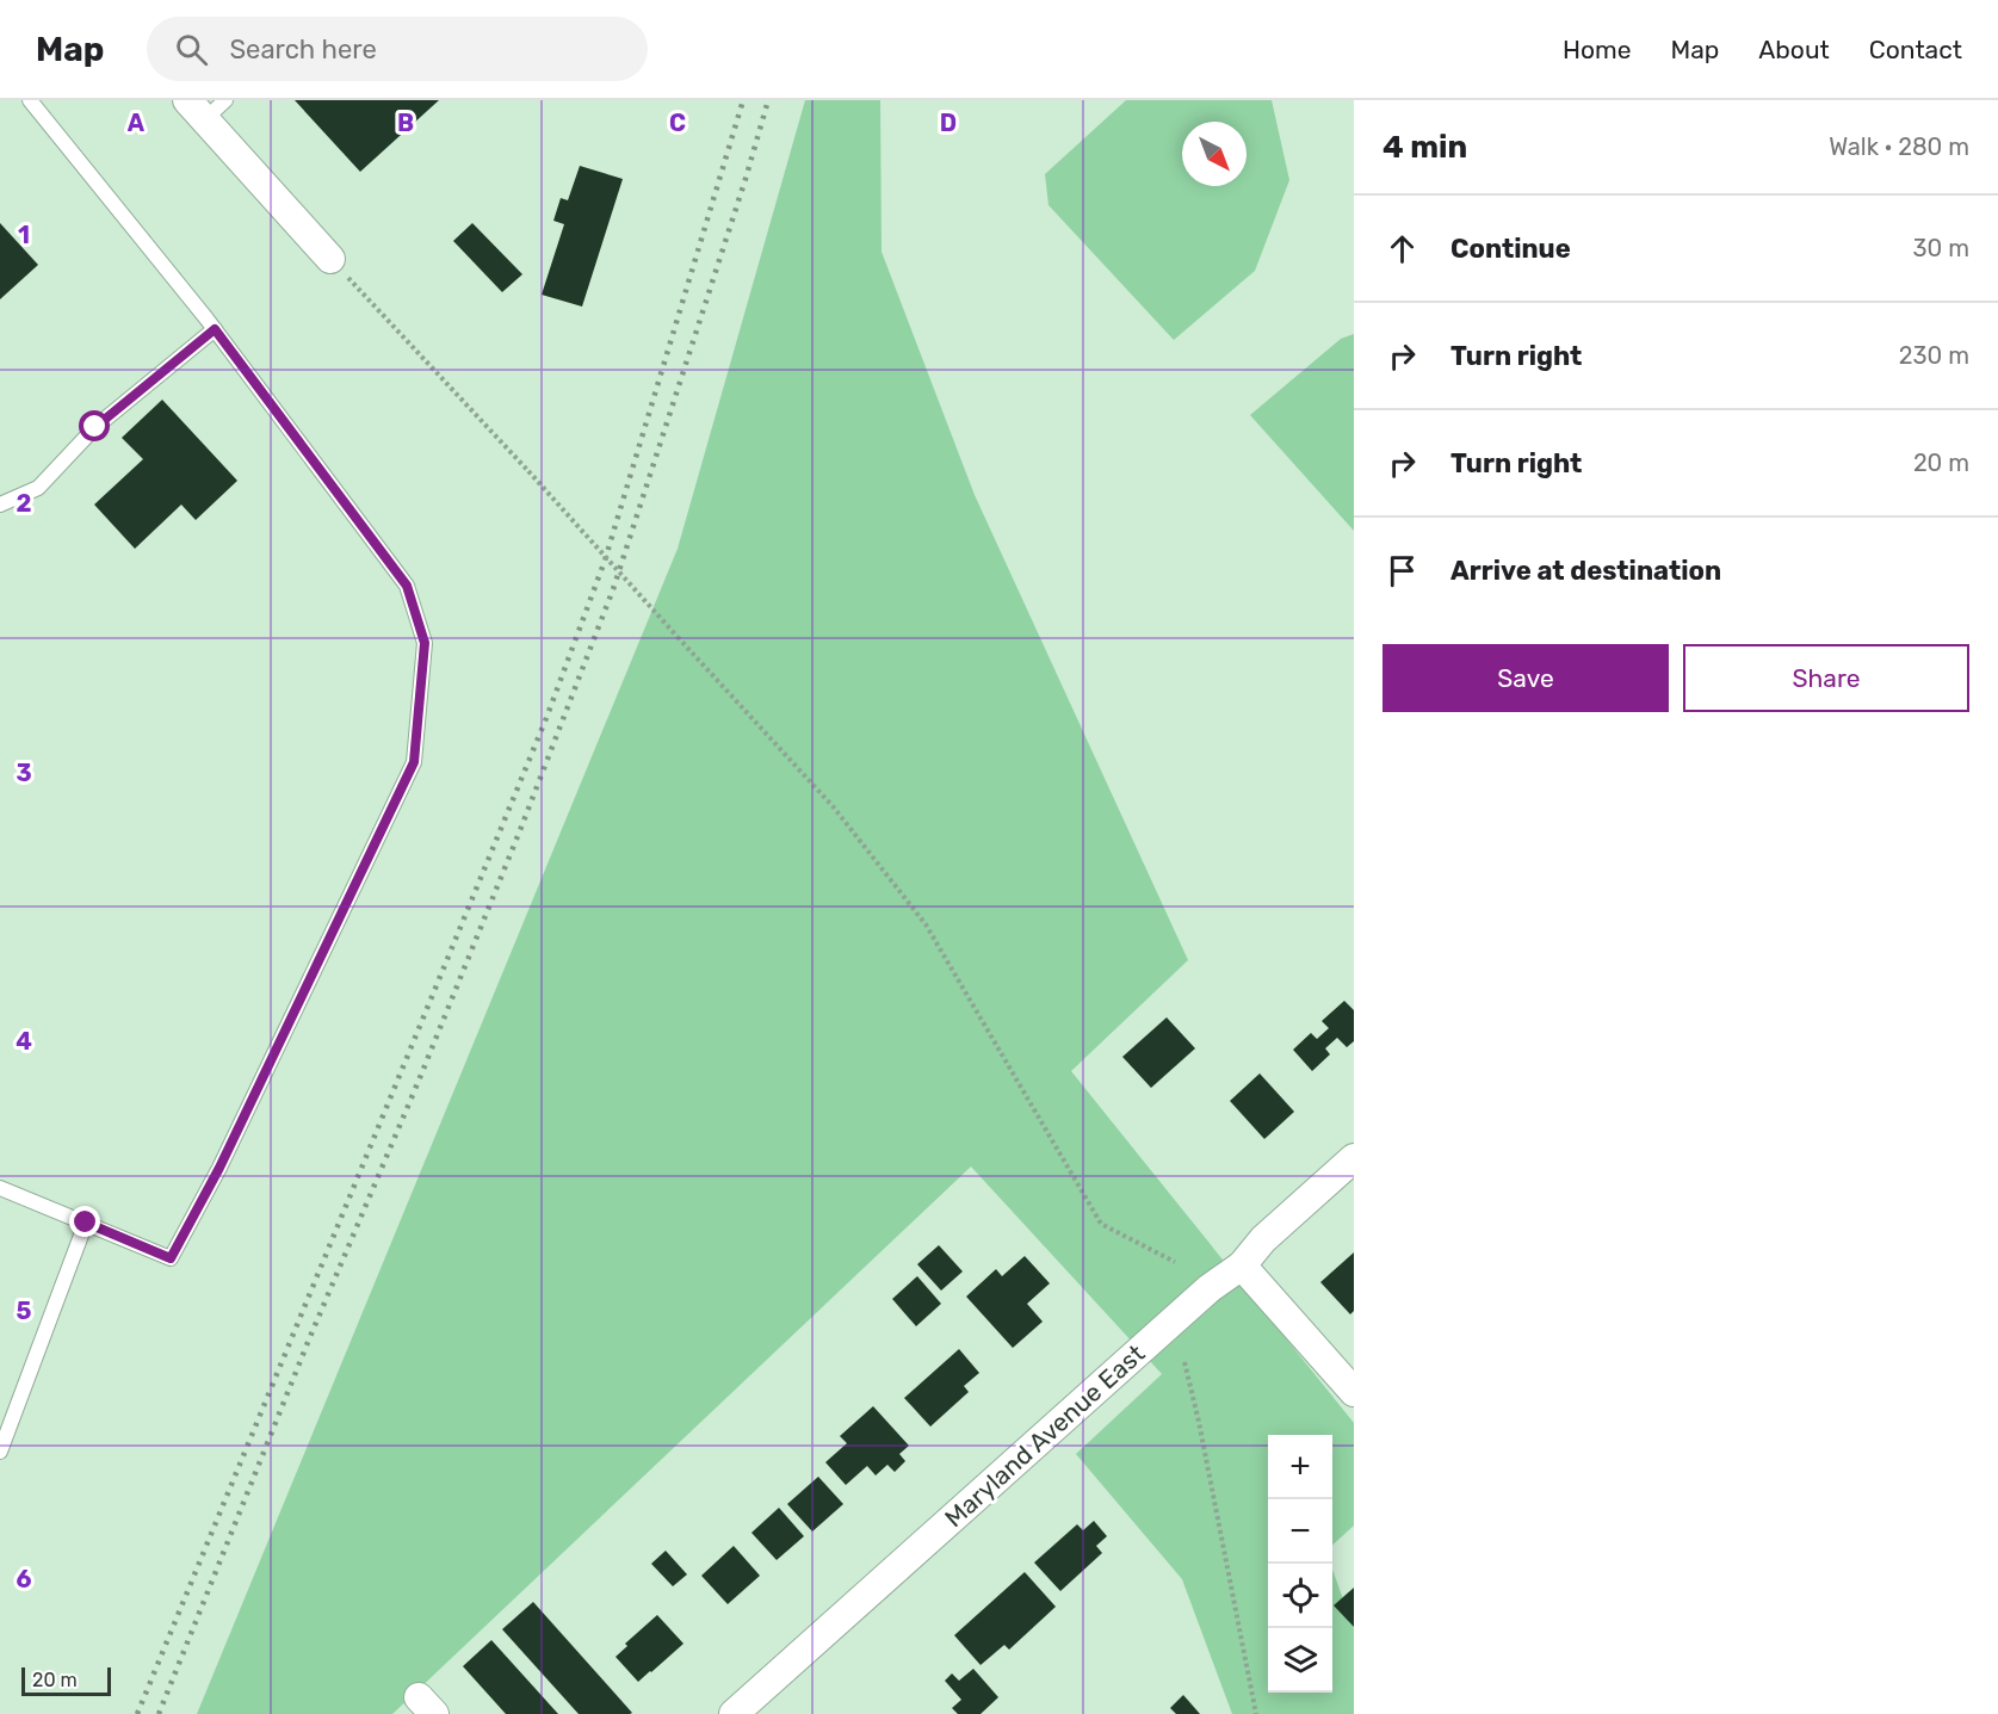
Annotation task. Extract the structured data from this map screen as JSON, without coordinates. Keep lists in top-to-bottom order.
{
  "streets": {
    "street": ["Maryland Avenue East"]
  },
  "scale_bar": "20 m",
  "north": "bottom right",
  "page": {
    "header": "Map",
    "search": "Search here",
    "nav": [
      "Home",
      "Map",
      "About",
      "Contact"
    ],
    "heading": ["4 min", "Walk · 280 m"],
    "list": [
      ["Continue", "30 m"],
      ["Turn right", "230 m"],
      ["Turn right", "20 m"],
      "Arrive at destination"
    ],
    "buttons": ["Save", "Share"],
    "map_buttons": ["+", "−"],
    "scale": "20 m"
  },
  "grid": {
    "columns": [
      "A",
      "B",
      "C",
      "D"
    ],
    "rows": [
      "1",
      "2",
      "3",
      "4",
      "5",
      "6"
    ]
  }
}
